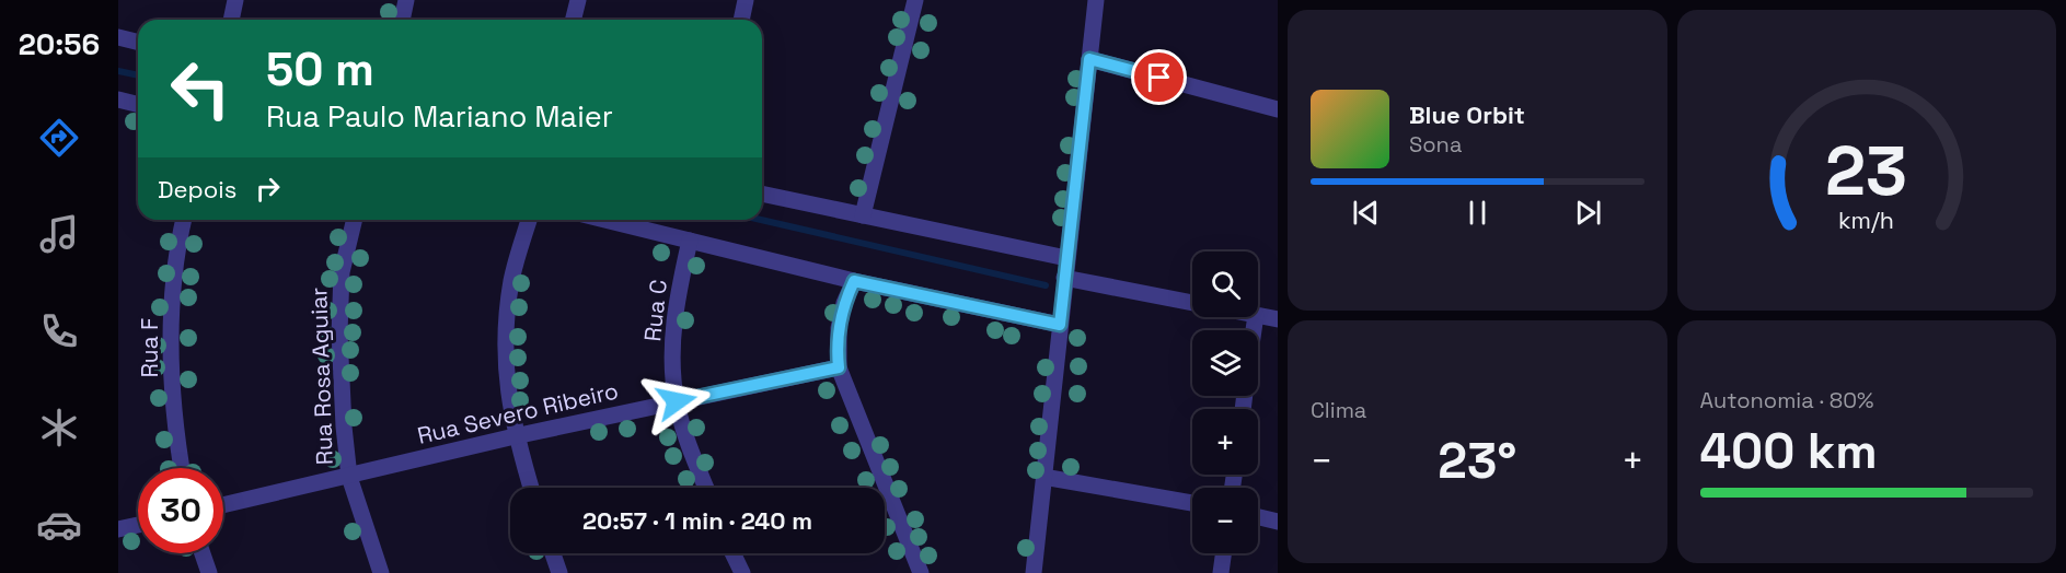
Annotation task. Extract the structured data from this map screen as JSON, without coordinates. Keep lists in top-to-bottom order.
{
  "streets": {
    "street": [
      "Rua C",
      "Rua F",
      "Rua Rosa Aguiar",
      "Rua Severo Ribeiro"
    ]
  },
  "crossings": [
    ["Rua C", "Rua Severo Ribeiro"],
    ["Rua Rosa Aguiar", "Rua Severo Ribeiro"]
  ],
  "page": {
    "tabs": "20:56",
    "turn": ["50 m", "Rua Paulo Mariano Maier"],
    "song": ["Blue Orbit", "Sona"],
    "then": "Depois",
    "map_buttons": ["+", "−"],
    "tile": [
      "Clima",
      ["Autonomia · 80%", "400 km"]
    ],
    "heat": ["−", "23°", "+"],
    "limit": "30",
    "trip": "20:57 · 1 min · 240 m",
    "gauge": ["23", "km/h"]
  }
}
